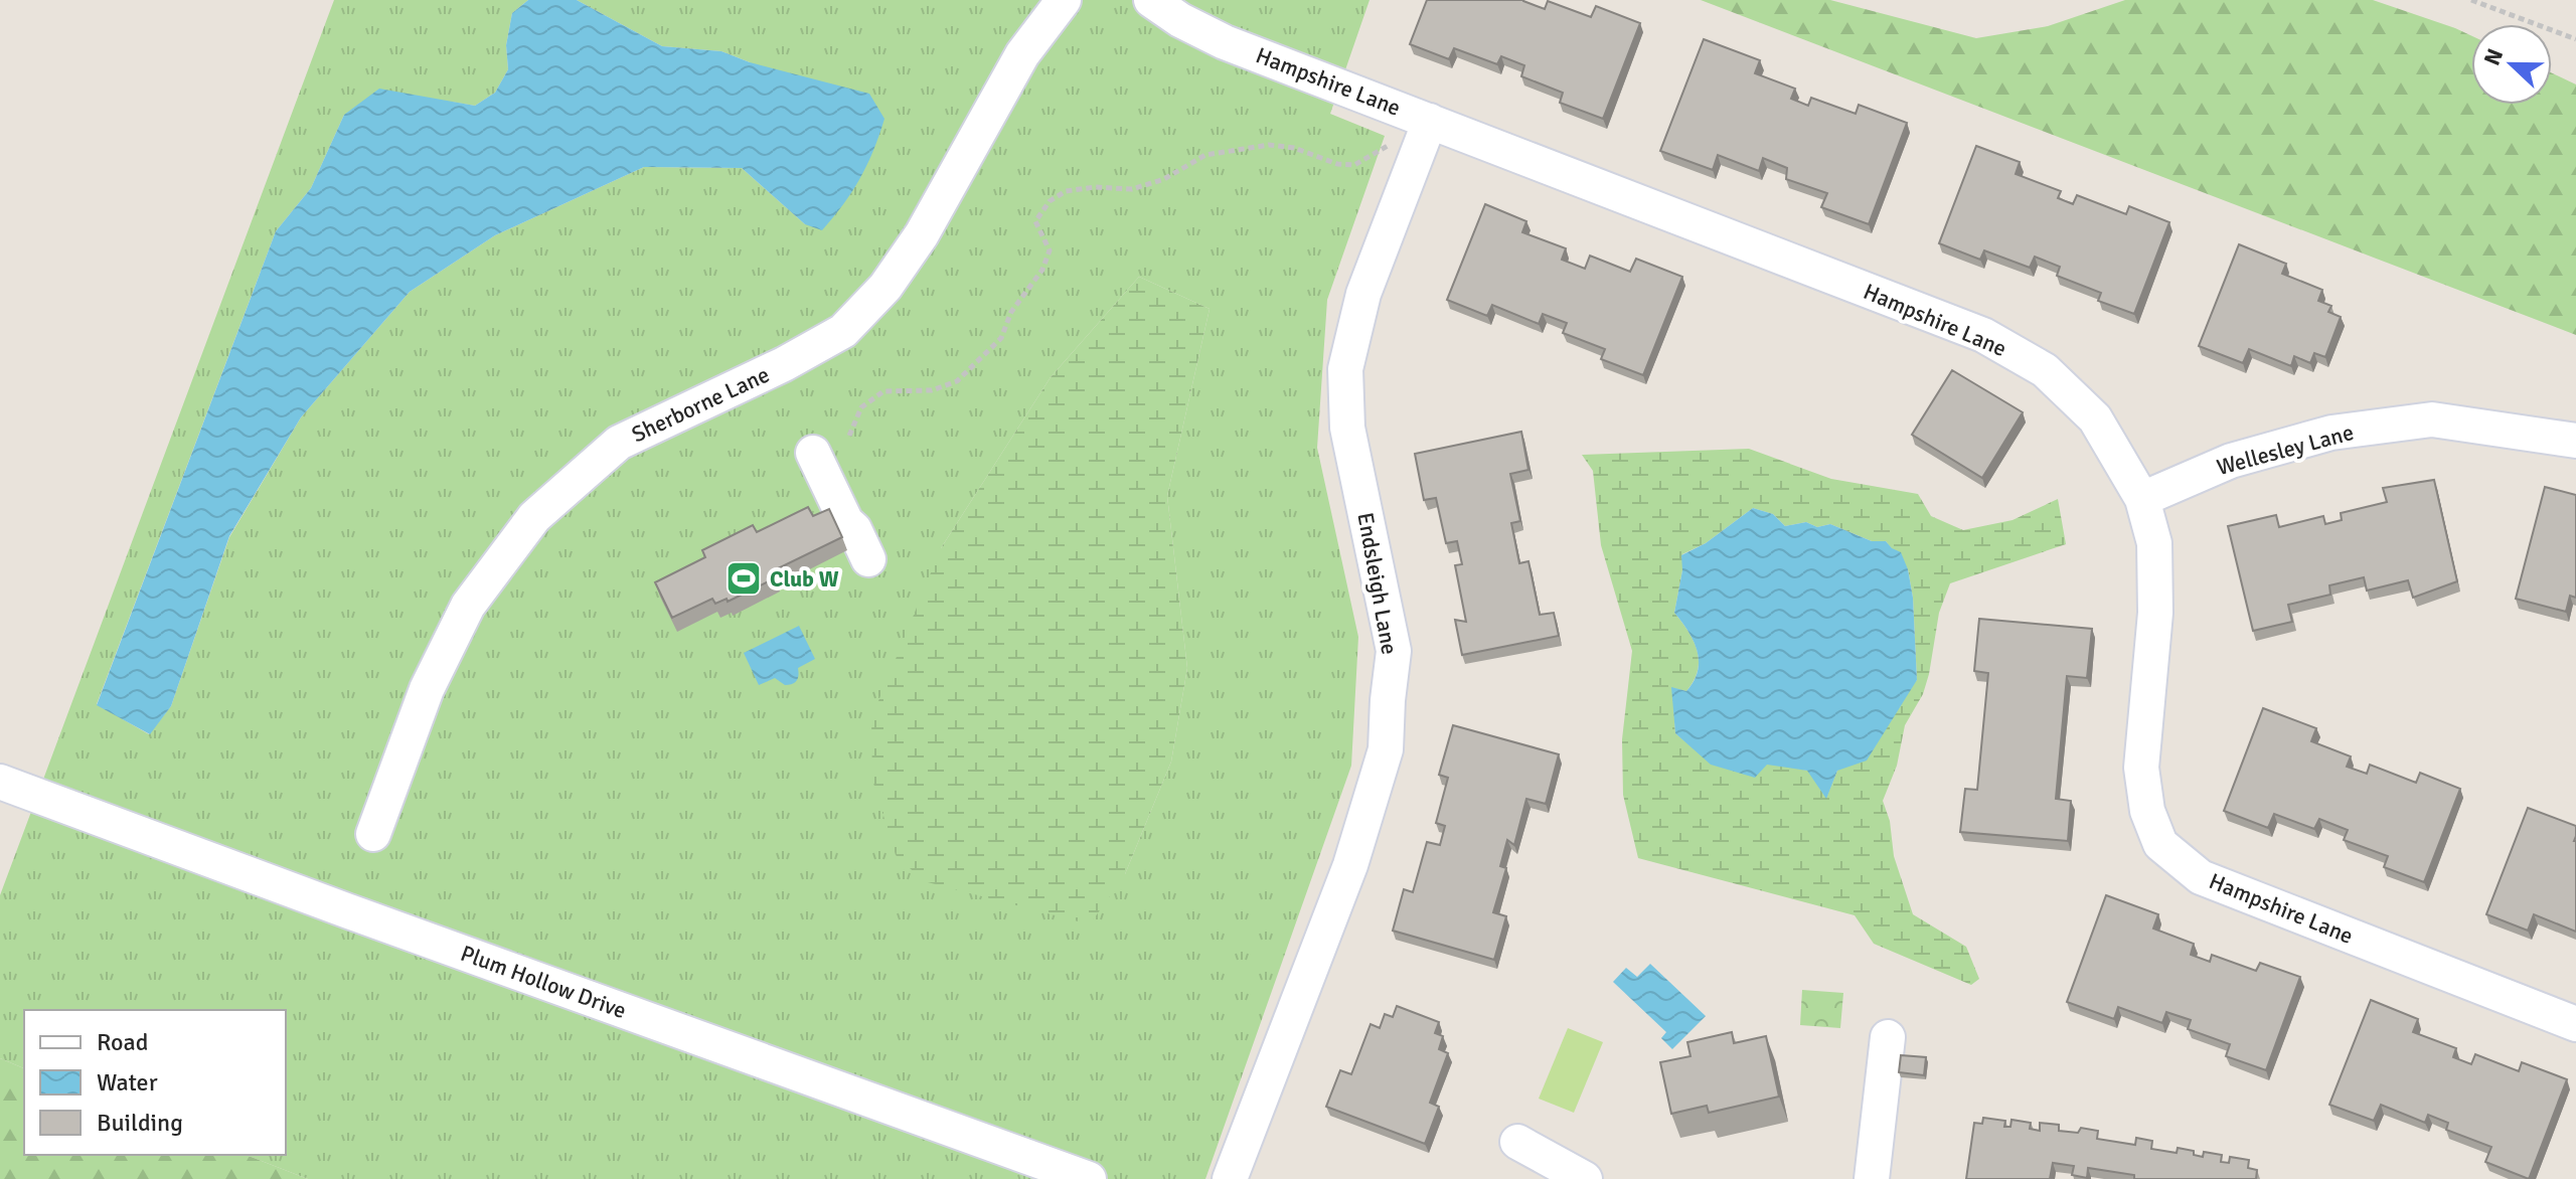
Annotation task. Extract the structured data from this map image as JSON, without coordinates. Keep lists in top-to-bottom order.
{
  "streets": {
    "street": [
      "Hampshire Lane",
      "Sherborne Lane",
      "Wellesley Lane",
      "Endsleigh Lane",
      "Plum Hollow Drive"
    ]
  },
  "crossings": [
    ["Hampshire Lane", "Wellesley Lane"],
    ["Hampshire Lane", "Endsleigh Lane"]
  ],
  "places": {
    "sports": ["Club W"]
  },
  "legend": ["Road", "Water", "Building"],
  "north": "left"
}
